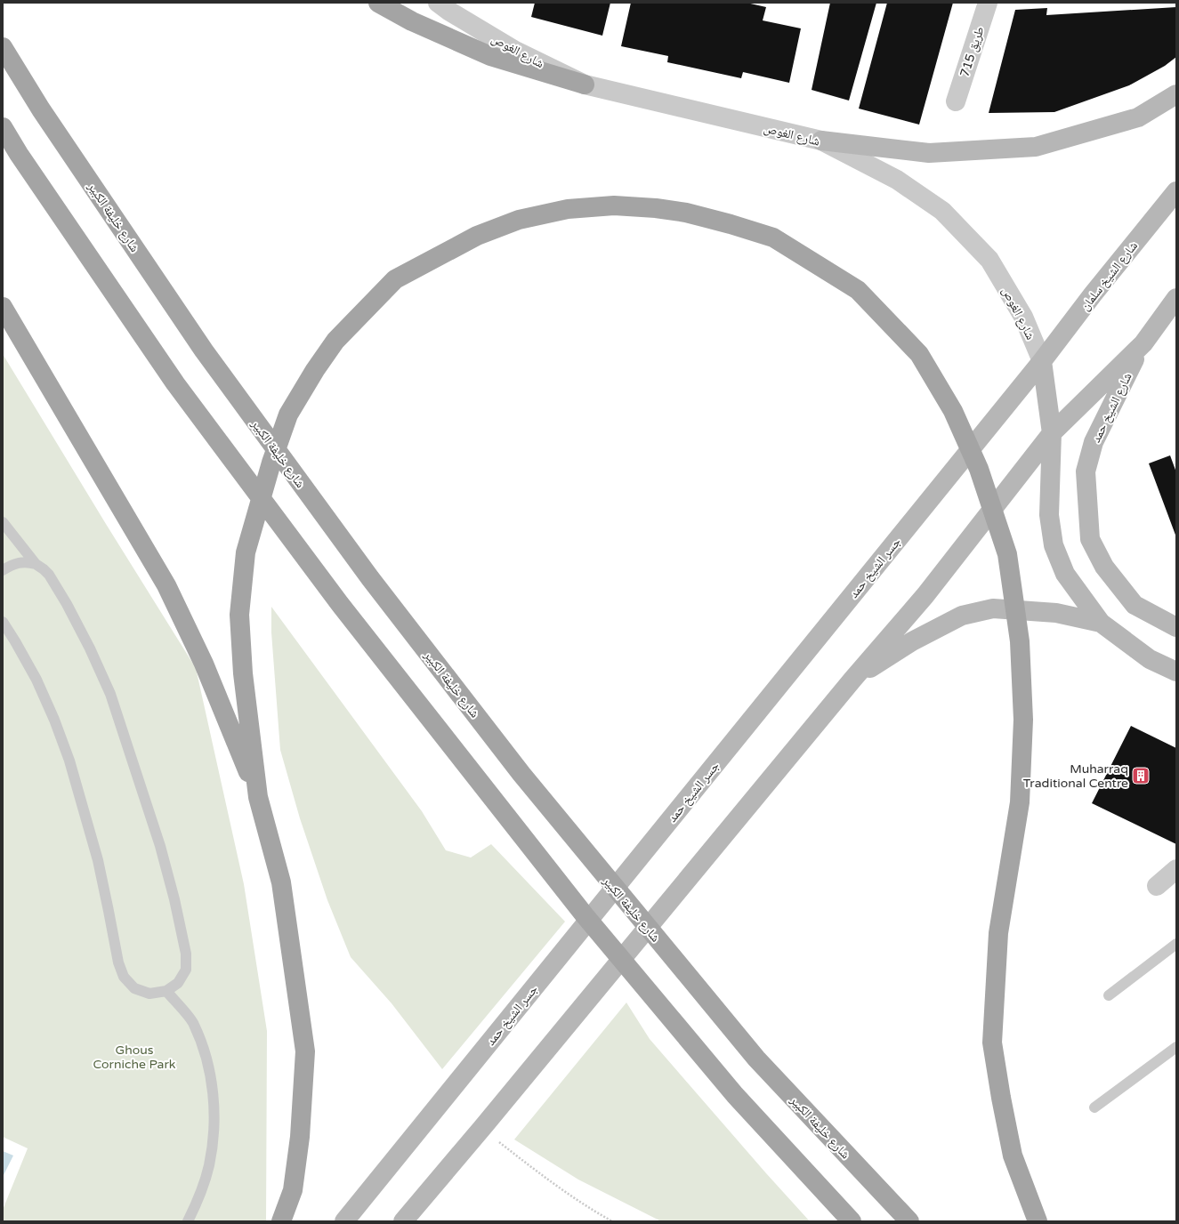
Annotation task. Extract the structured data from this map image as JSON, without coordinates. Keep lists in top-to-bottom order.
{
  "streets": {
    "main road": [
      "شارع الغوص",
      "شارع خليفة الكبير",
      "شارع الشيخ سلمان",
      "شارع الشيخ حمد",
      "جسر الشيخ حمد"
    ],
    "street": ["طريق 715"]
  },
  "crossings": [
    ["شارع الغوص", "شارع الشيخ سلمان"],
    ["شارع الغوص", "جسر الشيخ حمد"],
    ["شارع الشيخ سلمان", "جسر الشيخ حمد"]
  ],
  "parks": ["Ghous Corniche Park"],
  "places": {
    "building": ["Muharraq Traditional Centre"]
  }
}
